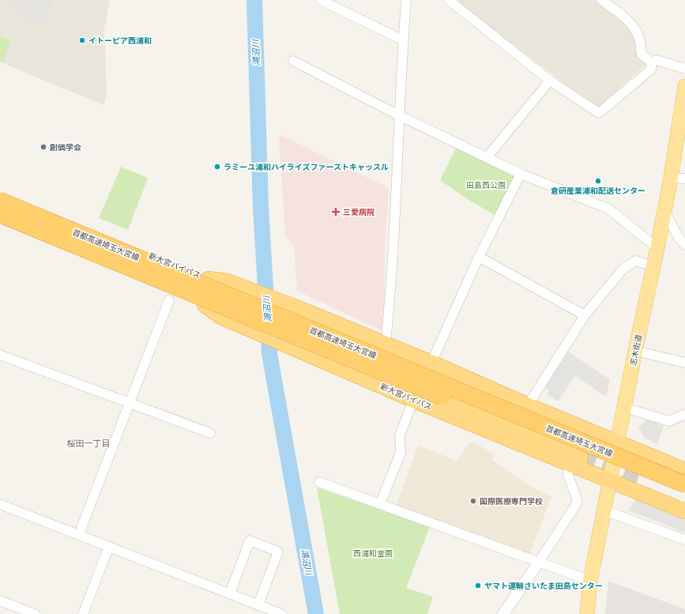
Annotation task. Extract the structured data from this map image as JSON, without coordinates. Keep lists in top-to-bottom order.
{
  "streets": {
    "highway": ["首都高速埼玉大宮線", "新大宮バイパス"],
    "main road": ["志木街道"]
  },
  "crossings": [
    ["新大宮バイパス", "志木街道"]
  ],
  "districts": ["桜田一丁目"],
  "water": ["鴻沼川"],
  "parks": ["田島西公園", "西浦和霊園"],
  "places": {
    "other": [
      "イトーピア西浦和",
      "創価学会",
      "ラミーユ浦和ハイライズファーストキャッスル",
      "倉研産業浦和配送センター",
      "国際医療専門学校",
      "ヤマト運輸さいたま田島センター"
    ],
    "health": ["三愛病院"]
  }
}
